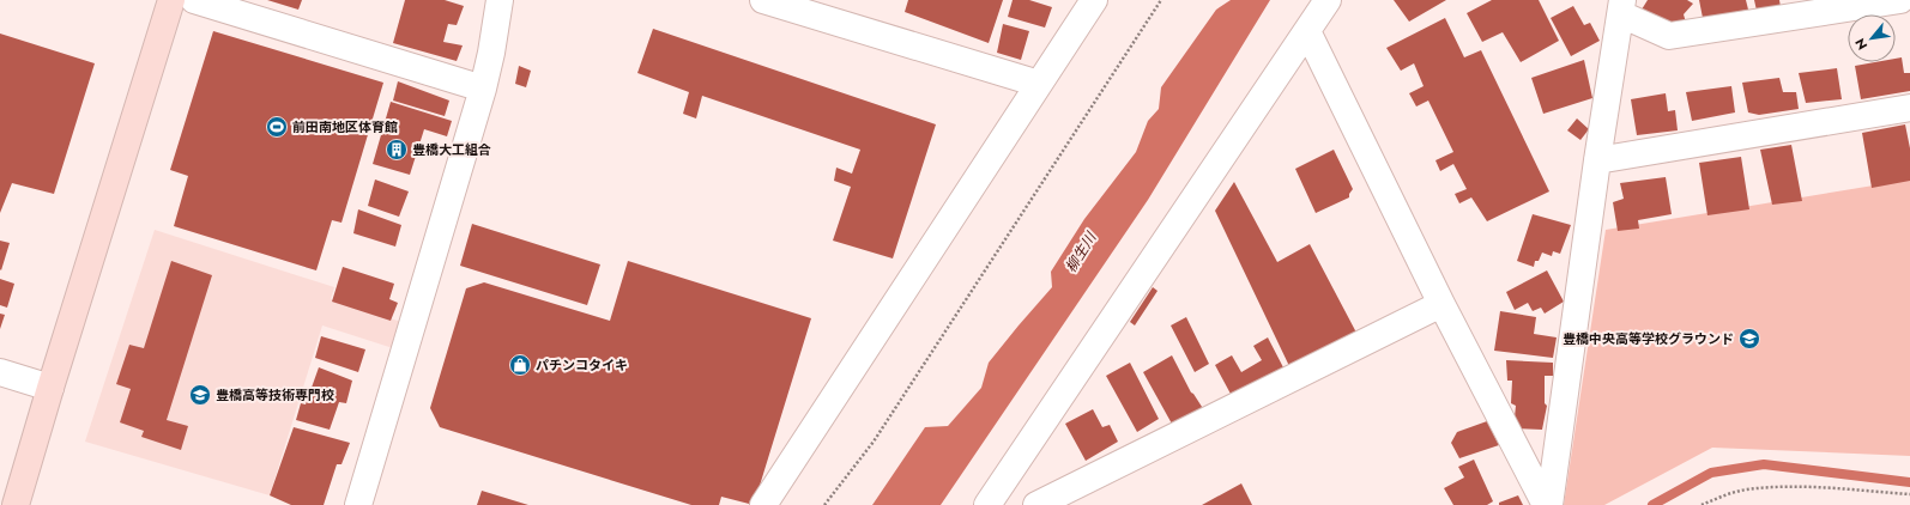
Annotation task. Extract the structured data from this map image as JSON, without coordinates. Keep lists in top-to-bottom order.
{
  "water": ["柳生川"],
  "places": {
    "sports": ["前田南地区体育館"],
    "building": ["豊橋大工組合"],
    "school or university": ["豊橋中央高等学校グラウンド", "豊橋高等技術専門校"],
    "shop": ["パチンコタイキ"]
  },
  "north": "bottom left"
}
